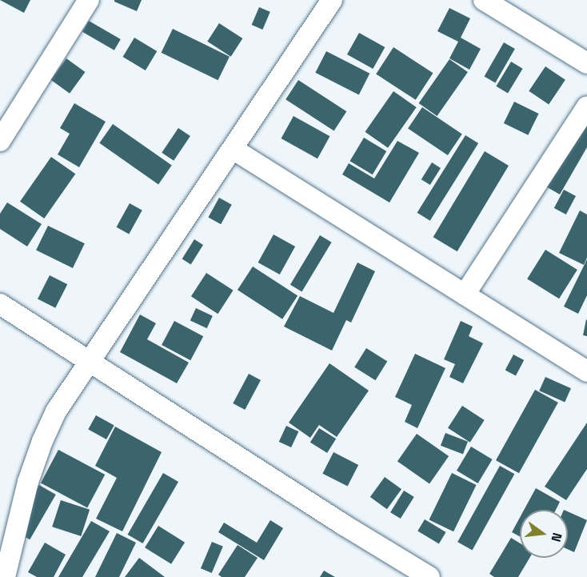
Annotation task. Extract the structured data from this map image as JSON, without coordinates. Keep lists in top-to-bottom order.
{
  "north": "right"
}
